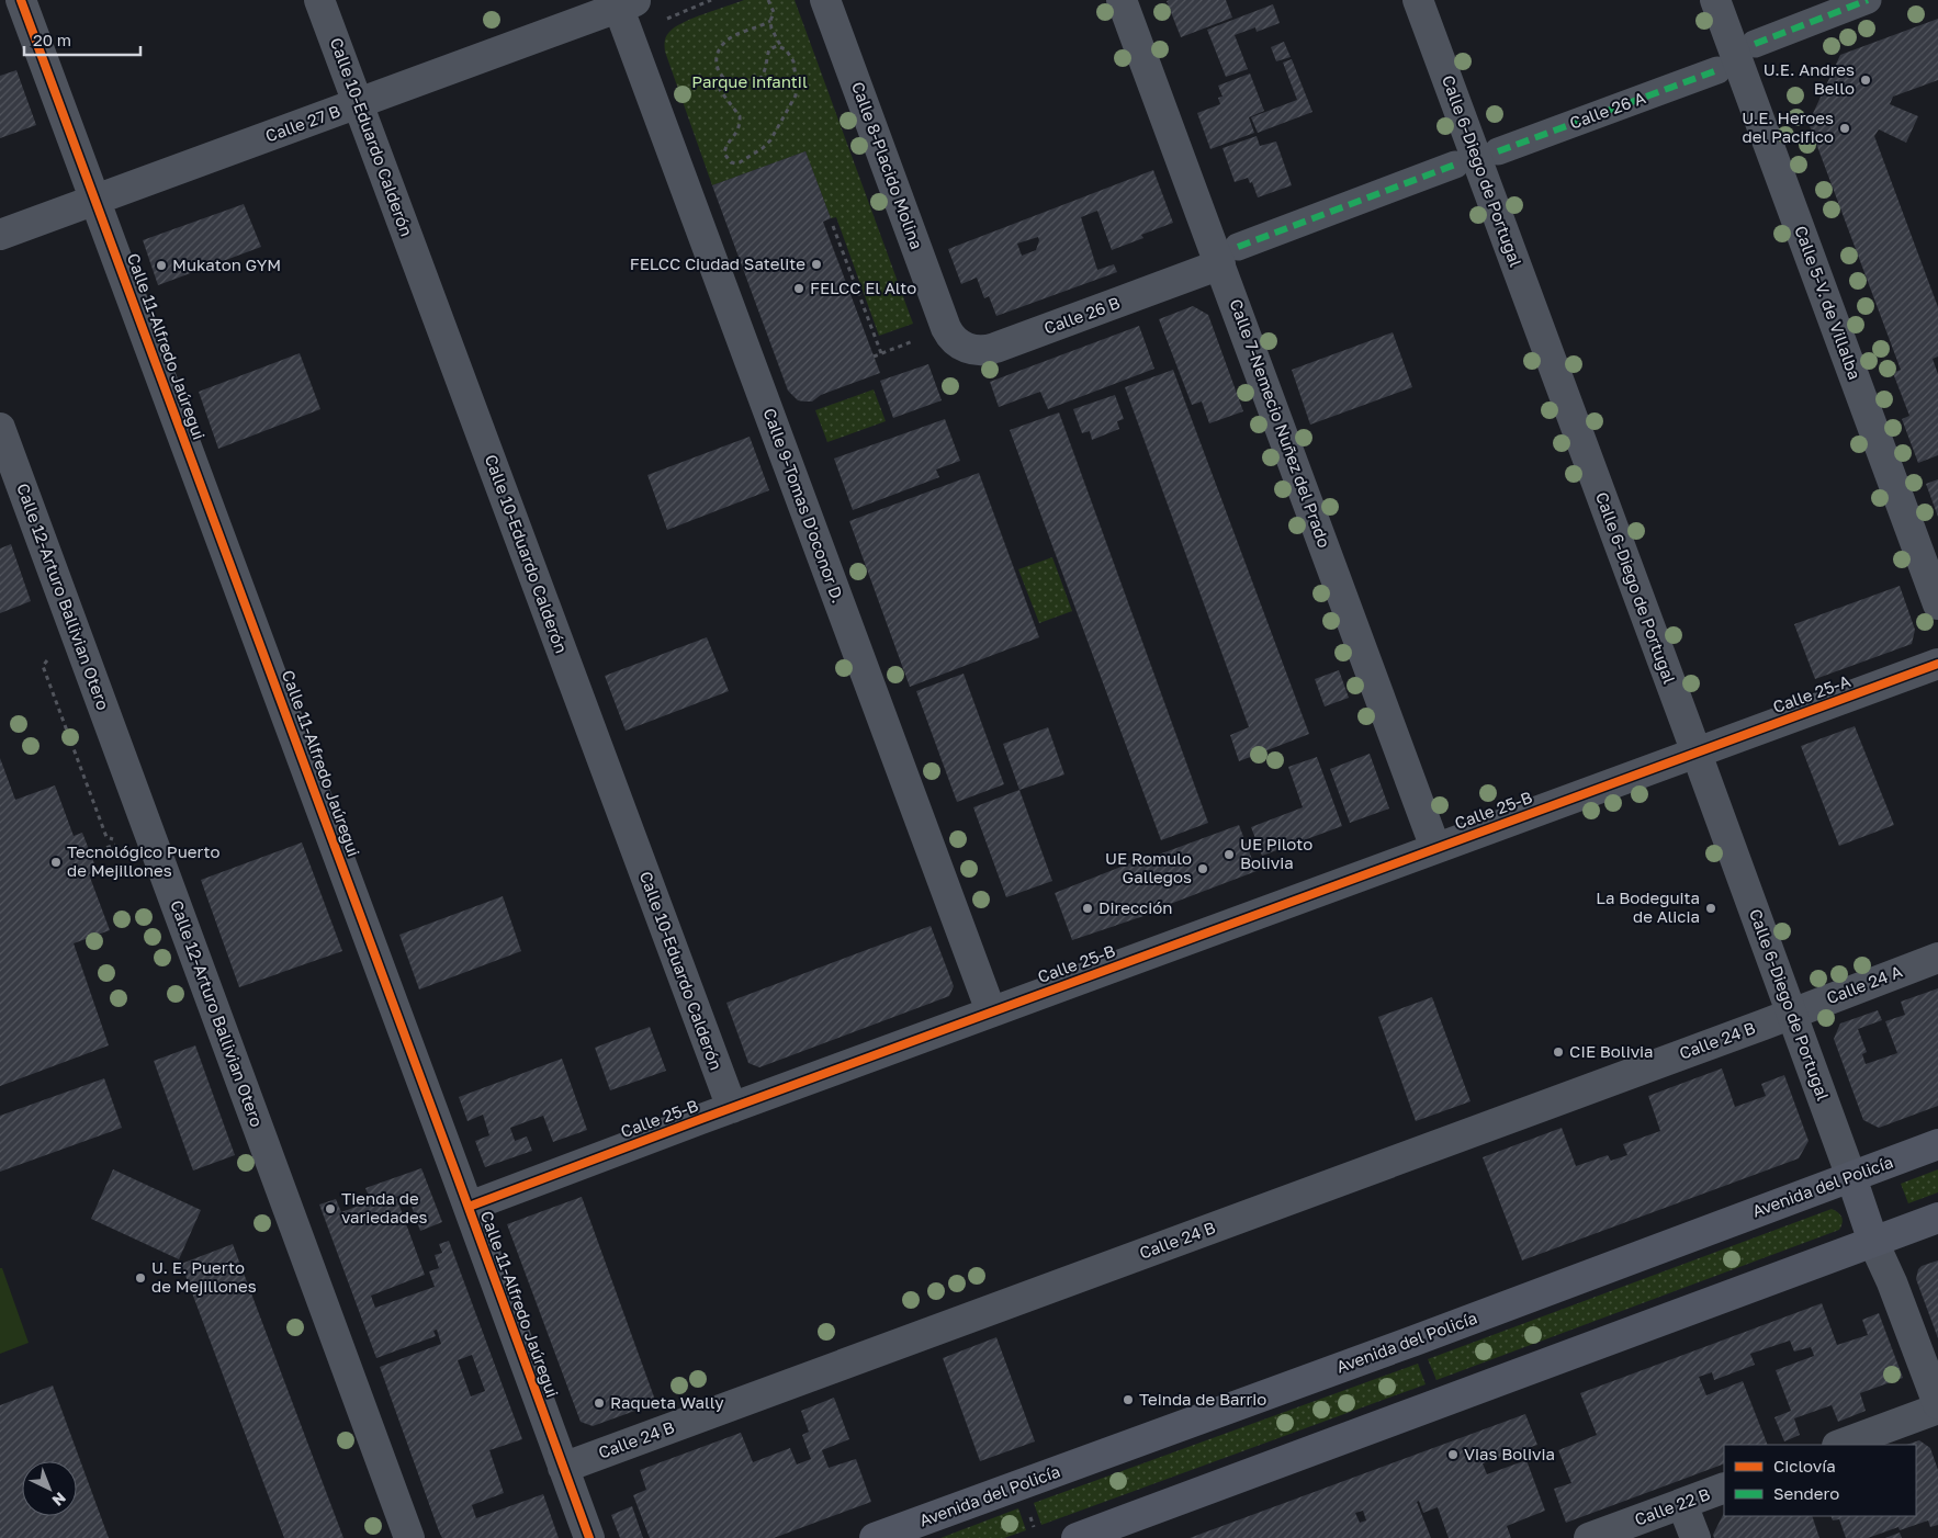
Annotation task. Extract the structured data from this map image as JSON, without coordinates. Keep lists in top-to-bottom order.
{
  "streets": {
    "main road": ["Avenida del Policía"],
    "street": [
      "Calle 26 A",
      "Calle 27 B",
      "Calle 10-Eduardo Calderón",
      "Calle 8-Placido Molina",
      "Calle 6-Diego de Portugal",
      "Calle 5-V. de Villalba",
      "Calle 26 B",
      "Calle 11-Alfredo Jaúregui",
      "Calle 7-Nemecio Nuñez del Prado",
      "Calle 9-Tomas D'oconor D.",
      "Calle 12-Arturo Ballivian Otero",
      "Calle 25-A",
      "Calle 25-B",
      "Calle 24 A",
      "Calle 24 B",
      "Calle 22 B"
    ]
  },
  "crossings": [
    ["Calle 27 B", "Calle 10-Eduardo Calderón"],
    ["Calle 27 B", "Calle 11-Alfredo Jaúregui"],
    ["Calle 27 B", "Calle 9-Tomas D'oconor D."],
    ["Calle 10-Eduardo Calderón", "Calle 25-B"],
    ["Calle 8-Placido Molina", "Calle 26 B"],
    ["Calle 6-Diego de Portugal", "Calle 25-A"],
    ["Calle 6-Diego de Portugal", "Calle 25-B"],
    ["Calle 6-Diego de Portugal", "Calle 24 A"],
    ["Calle 6-Diego de Portugal", "Calle 24 B"],
    ["Calle 6-Diego de Portugal", "Avenida del Policía"],
    ["Calle 26 B", "Calle 7-Nemecio Nuñez del Prado"],
    ["Calle 11-Alfredo Jaúregui", "Calle 25-B"],
    ["Calle 11-Alfredo Jaúregui", "Calle 24 B"],
    ["Calle 7-Nemecio Nuñez del Prado", "Calle 25-B"],
    ["Calle 9-Tomas D'oconor D.", "Calle 25-B"],
    ["Calle 25-A", "Calle 25-B"],
    ["Calle 24 A", "Calle 24 B"]
  ],
  "parks": ["Parque infantil"],
  "places": [
    "U.E. Andres Bello",
    "U.E. Heroes del Pacifico",
    "FELCC Ciudad Satelite",
    "Mukaton GYM",
    "FELCC El Alto",
    "UE Piloto Bolivia",
    "Tecnológico Puerto de Mejillones",
    "UE Romulo Gallegos",
    "Dirección",
    "La Bodeguita de Alicia",
    "CIE Bolivia",
    "Tienda de variedades",
    "U. E. Puerto de Mejillones",
    "Teinda de Barrio",
    "Raqueta Wally",
    "Vias Bolivia"
  ],
  "legend": ["Ciclovía", "Sendero"],
  "scale_bar": "20 m",
  "north": "bottom right"
}
